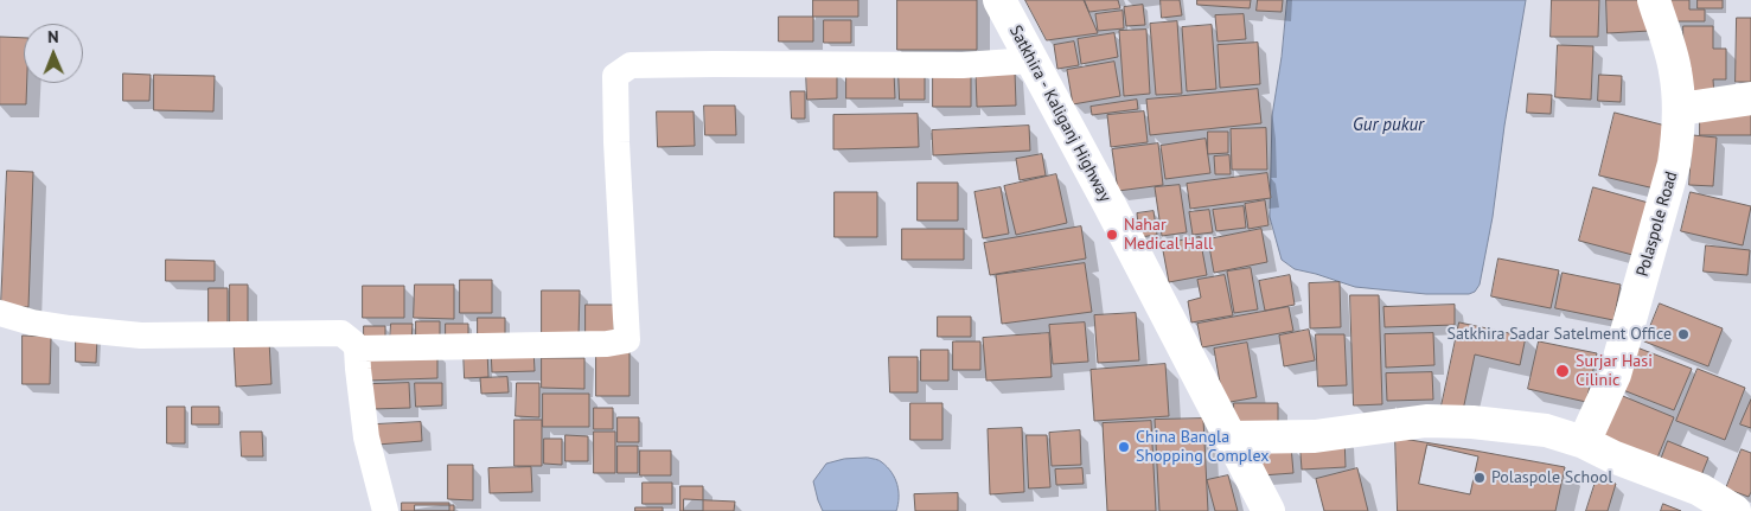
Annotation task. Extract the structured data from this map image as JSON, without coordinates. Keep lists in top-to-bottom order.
{
  "streets": {
    "main road": ["Satkhira - Kaliganj Highway", "Polaspole Road"]
  },
  "water": ["Gur pukur"],
  "places": [
    "Nahar Medical Hall",
    "Satkhira Sadar Satelment Office",
    "Surjar Hasi Cilinic",
    "China Bangla Shopping Complex",
    "Polaspole School"
  ],
  "north": "top"
}
